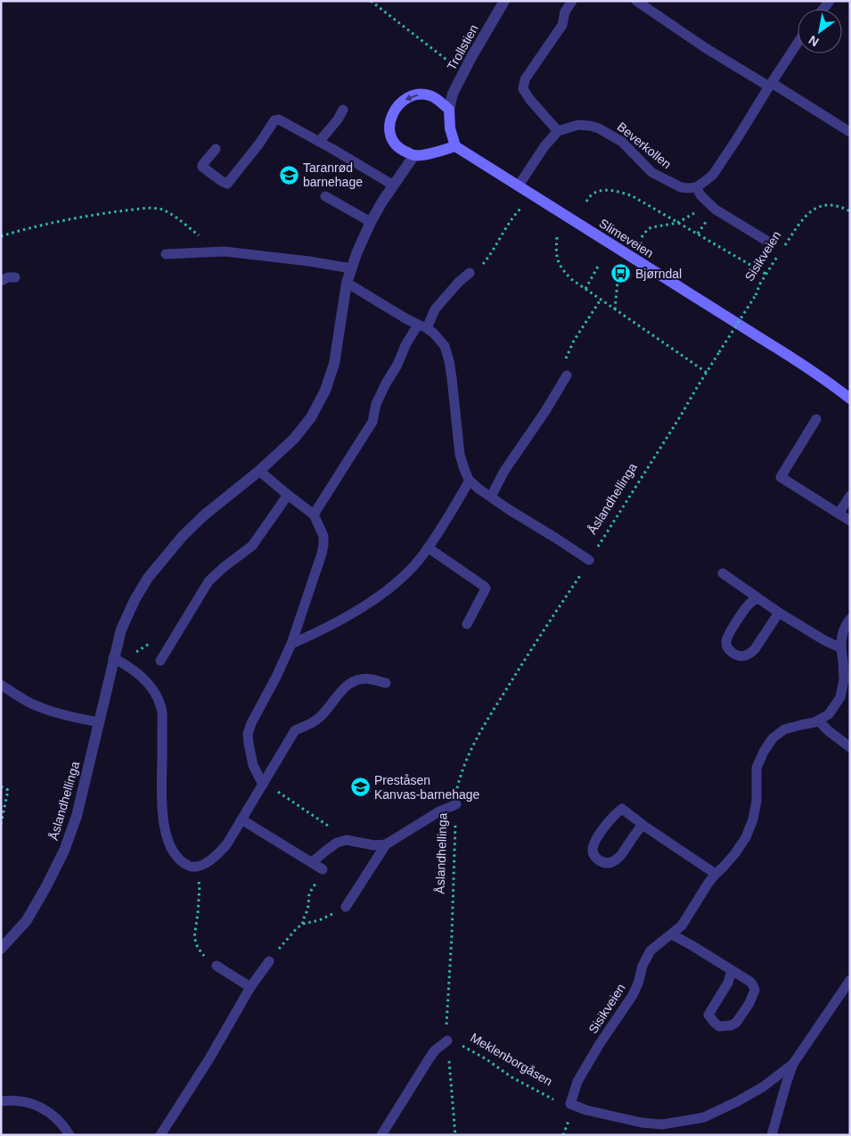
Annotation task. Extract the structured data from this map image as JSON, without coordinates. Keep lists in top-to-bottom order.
{
  "streets": {
    "street": ["Trollstien", "Slimeveien", "Åslandhellinga"],
    "lane": ["Beverkollen", "Sisikveien"],
    "path": ["Meklenborgåsen"]
  },
  "crossings": [
    ["Trollstien", "Slimeveien"],
    ["Trollstien", "Åslandhellinga"],
    ["Slimeveien", "Åslandhellinga"],
    ["Sisikveien", "Åslandhellinga"],
    ["Sisikveien", "Meklenborgåsen"],
    ["Åslandhellinga", "Meklenborgåsen"]
  ],
  "places": {
    "school or university": ["Taranrød barnehage", "Preståsen Kanvas-barnehage"],
    "bus stop": ["Bjørndal"]
  },
  "north": "bottom left"
}
